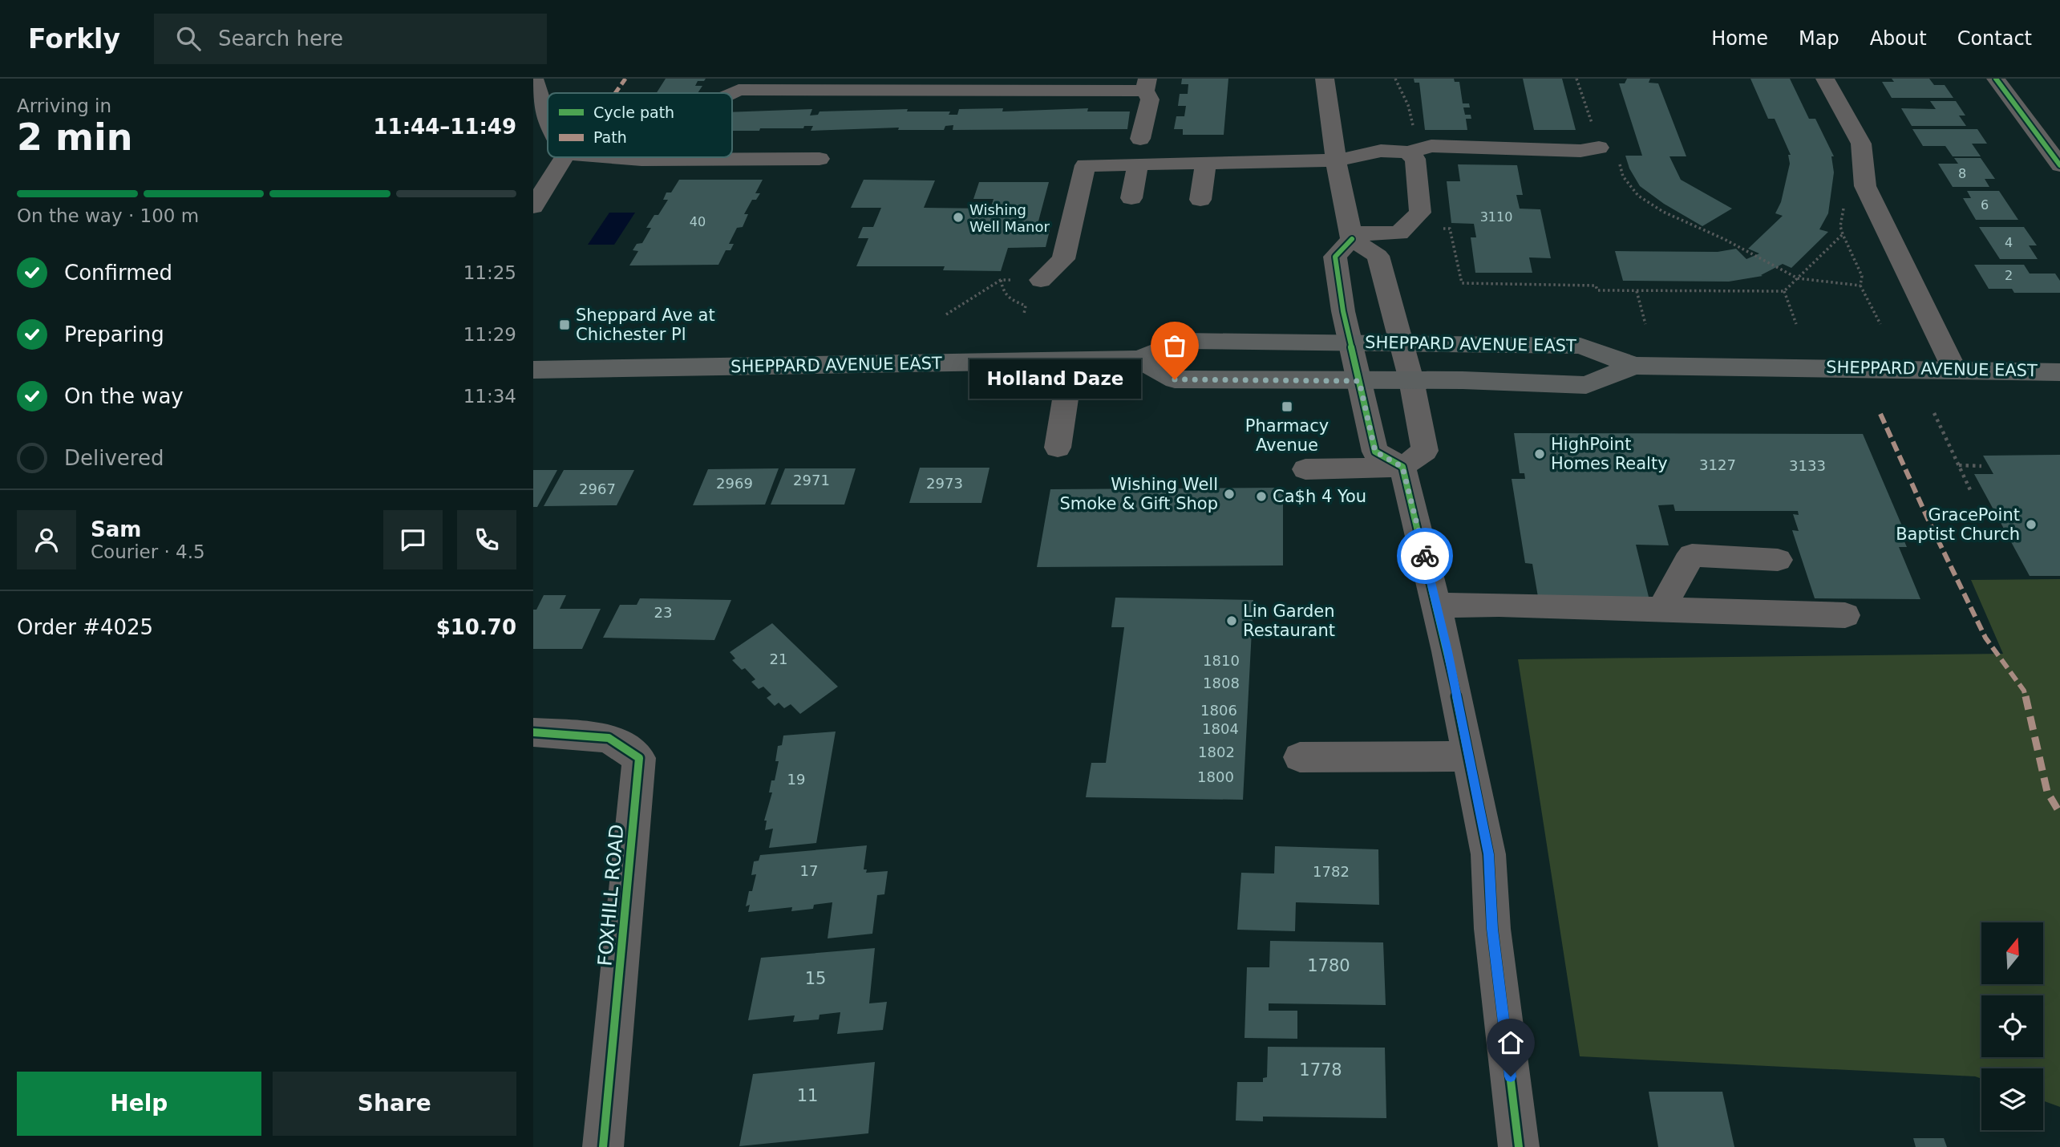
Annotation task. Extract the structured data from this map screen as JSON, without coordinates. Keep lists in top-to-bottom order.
{
  "streets": {
    "main road": ["SHEPPARD AVENUE EAST"],
    "street": ["FOXHILL ROAD"]
  },
  "places": {
    "other": [
      "Wishing Well Manor",
      "Holland Daze",
      "HighPoint Homes Realty",
      "Wishing Well Smoke & Gift Shop",
      "Ca$h 4 You",
      "GracePoint Baptist Church",
      "Lin Garden Restaurant"
    ],
    "transit": ["Sheppard Ave at Chichester Pl", "Pharmacy Avenue"]
  },
  "house_numbers": [
    "8",
    "6",
    "3110",
    "40",
    "4",
    "2",
    "3127",
    "3133",
    "2971",
    "2969",
    "2973",
    "2967",
    "23",
    "21",
    "1810",
    "1808",
    "1806",
    "1804",
    "1802",
    "1800",
    "19",
    "17",
    "1782",
    "1780",
    "15",
    "1778",
    "11"
  ],
  "legend": ["Cycle path", "Path"],
  "north": "top",
  "page": {
    "header": "Forkly",
    "search": "Search here",
    "nav": [
      "Home",
      "Map",
      "About",
      "Contact"
    ],
    "heading": ["2 min", "Arriving in", "11:44–11:49"],
    "panel": [
      "Sam",
      "Courier · 4.5",
      "Order #4025",
      "$10.70"
    ],
    "bar": "On the way · 100 m",
    "list": [
      ["Confirmed", "11:25"],
      ["Preparing", "11:29"],
      ["On the way", "11:34"],
      "Delivered"
    ],
    "bubble": "Holland Daze",
    "buttons": ["Help", "Share"]
  }
}
